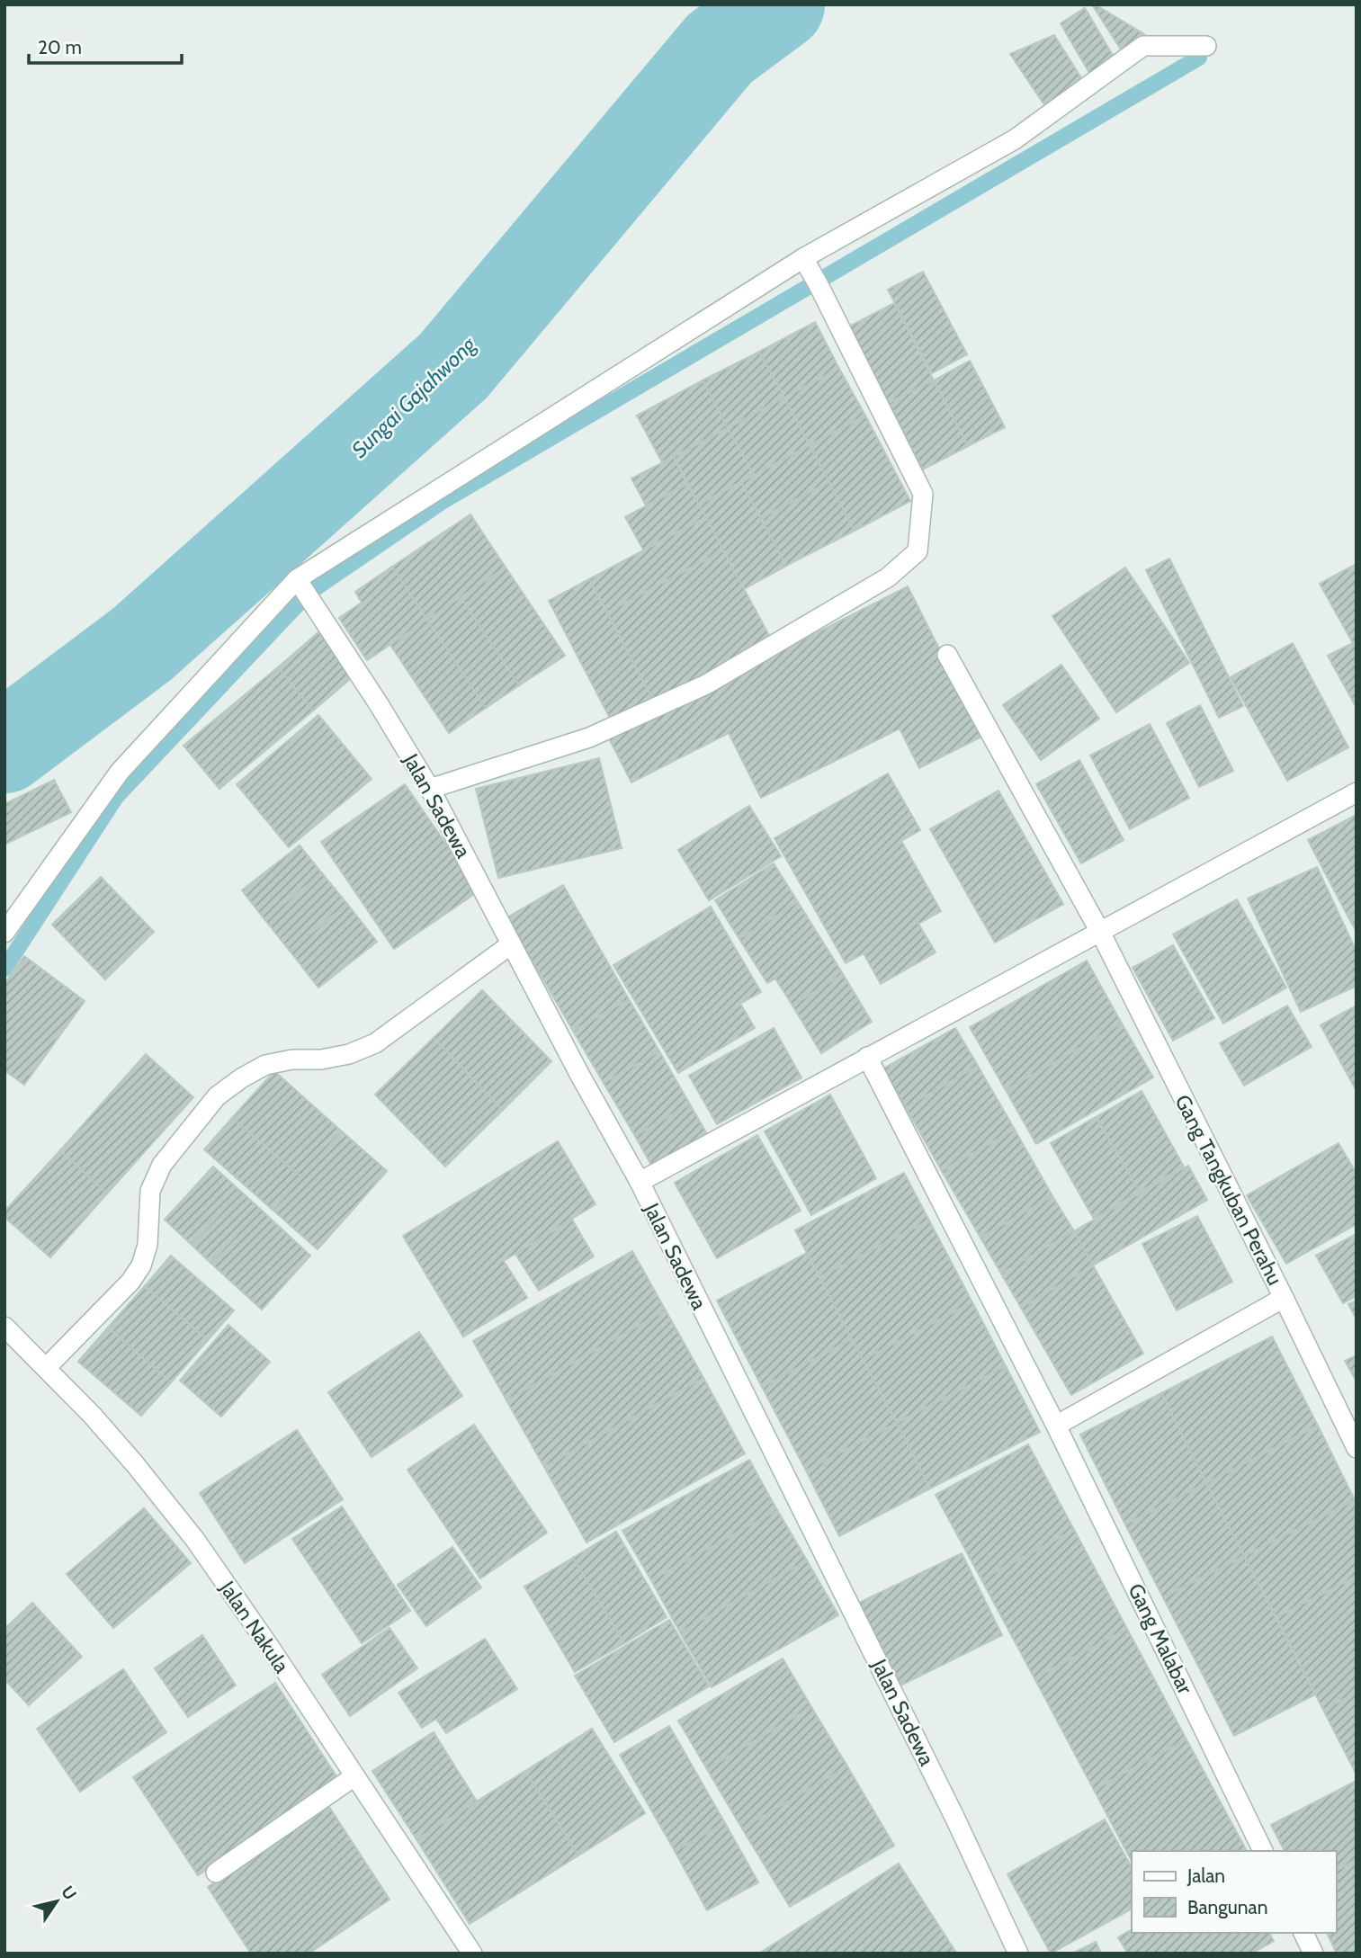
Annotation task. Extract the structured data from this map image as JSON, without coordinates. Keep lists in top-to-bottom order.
{
  "streets": {
    "street": [
      "Jalan Sadewa",
      "Gang Tangkuban Perahu",
      "Jalan Nakula",
      "Gang Malabar"
    ]
  },
  "water": ["Sungai Gajahwong"],
  "legend": ["Jalan", "Bangunan"],
  "scale_bar": "20 m",
  "north": "top right"
}
